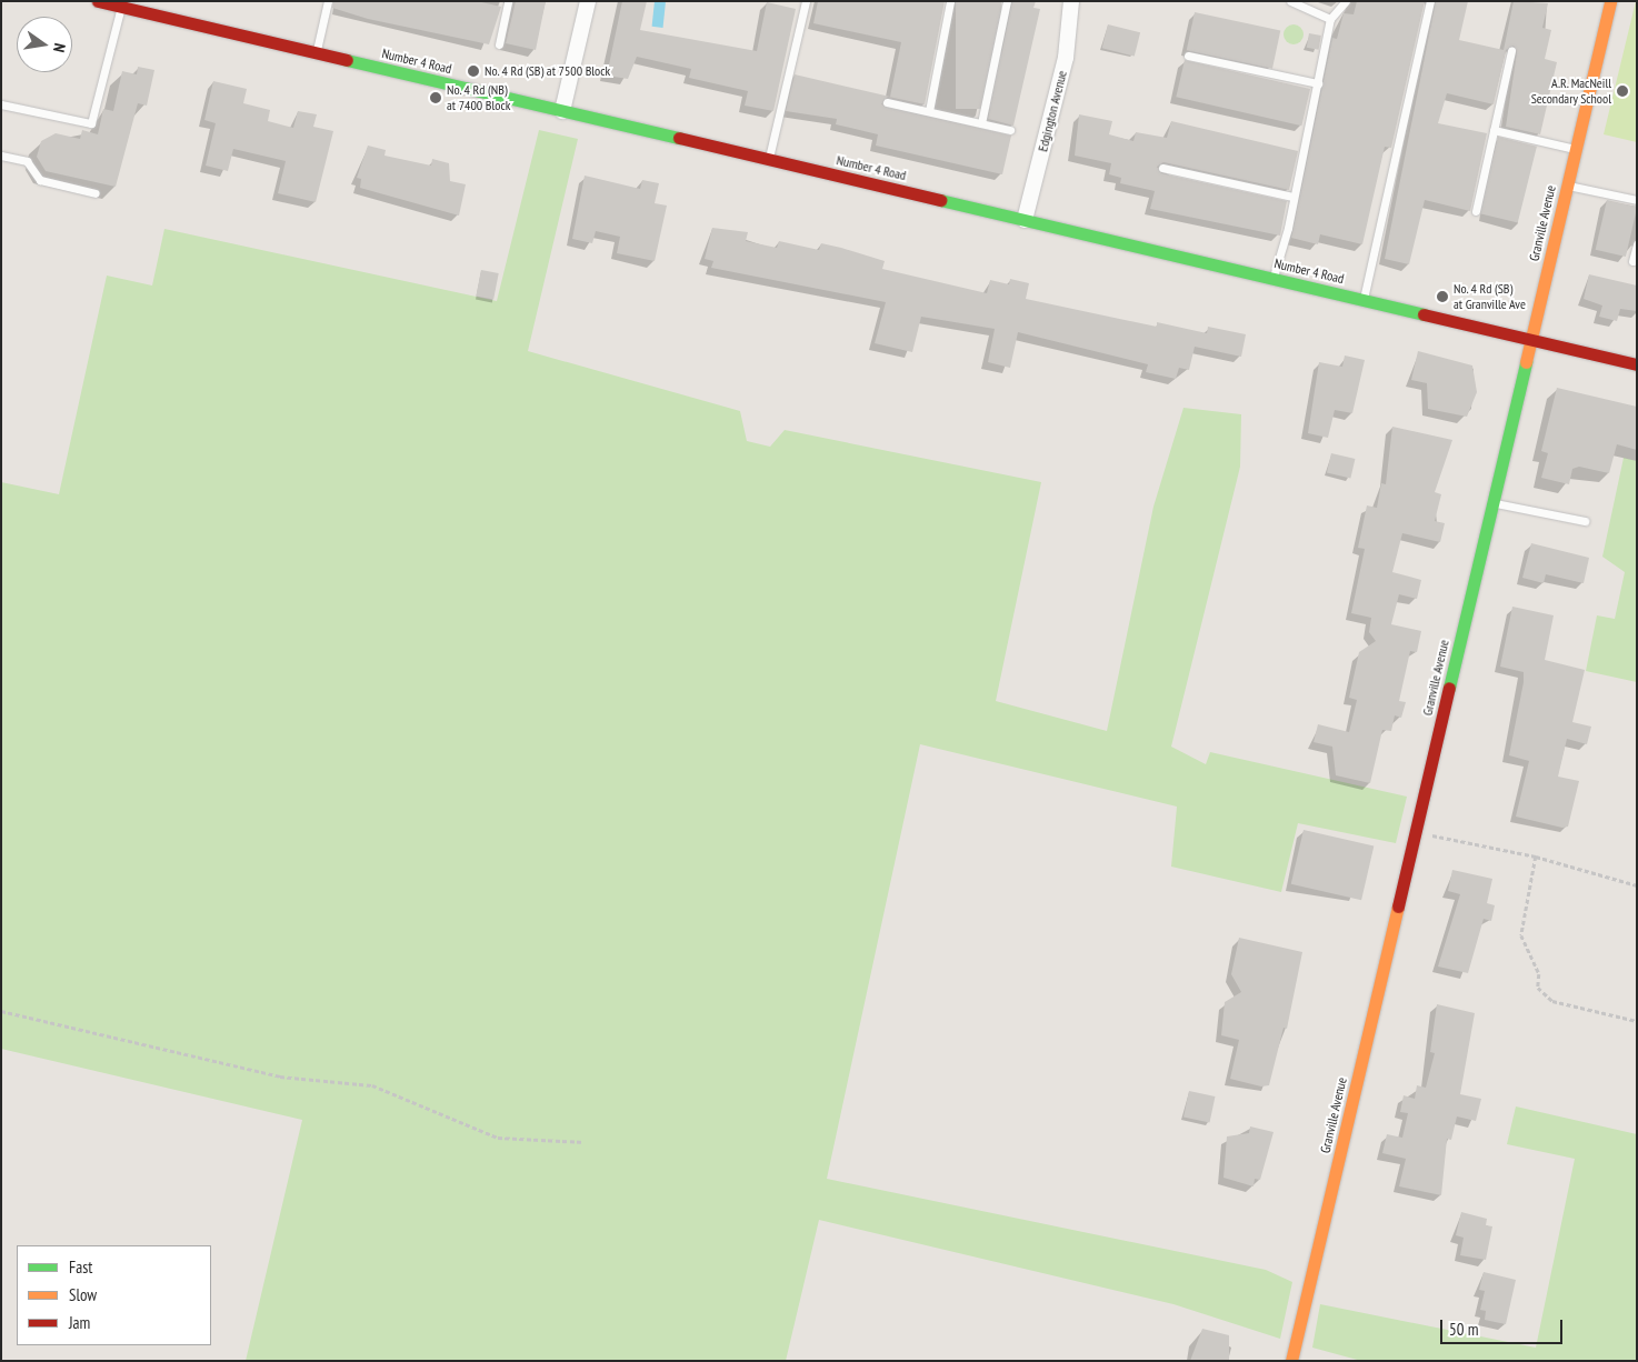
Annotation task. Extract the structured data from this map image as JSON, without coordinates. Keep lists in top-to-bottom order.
{
  "streets": {
    "main road": ["Number 4 Road", "Granville Avenue"],
    "street": ["Edgington Avenue"]
  },
  "crossings": [
    ["Number 4 Road", "Edgington Avenue"],
    ["Number 4 Road", "Granville Avenue"]
  ],
  "places": [
    "No. 4 Rd (SB) at 7500 Block",
    "A.R. MacNeill Secondary School",
    "No. 4 Rd (NB) at 7400 Block",
    "No. 4 Rd (SB) at Granville Ave"
  ],
  "legend": ["Fast", "Slow", "Jam"],
  "scale_bar": "50 m",
  "north": "right"
}
